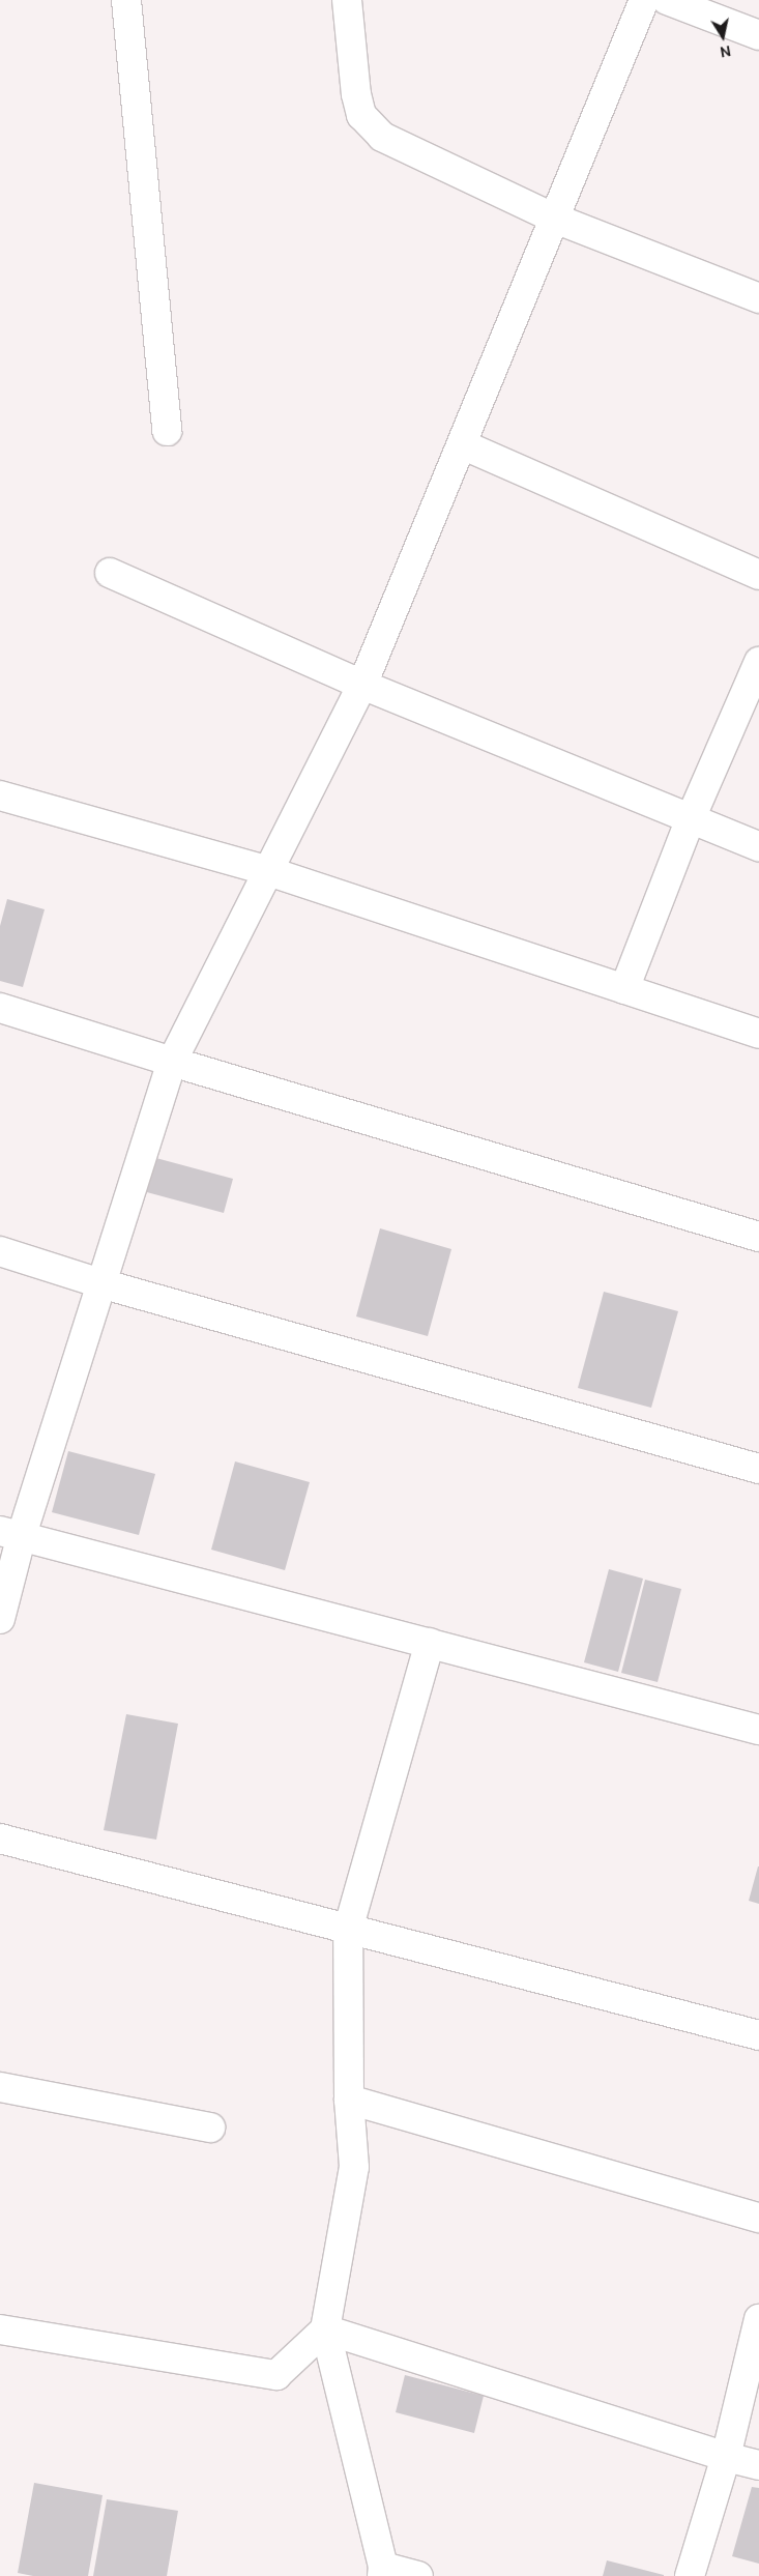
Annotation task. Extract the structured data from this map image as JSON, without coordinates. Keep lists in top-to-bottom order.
{
  "north": "bottom"
}
